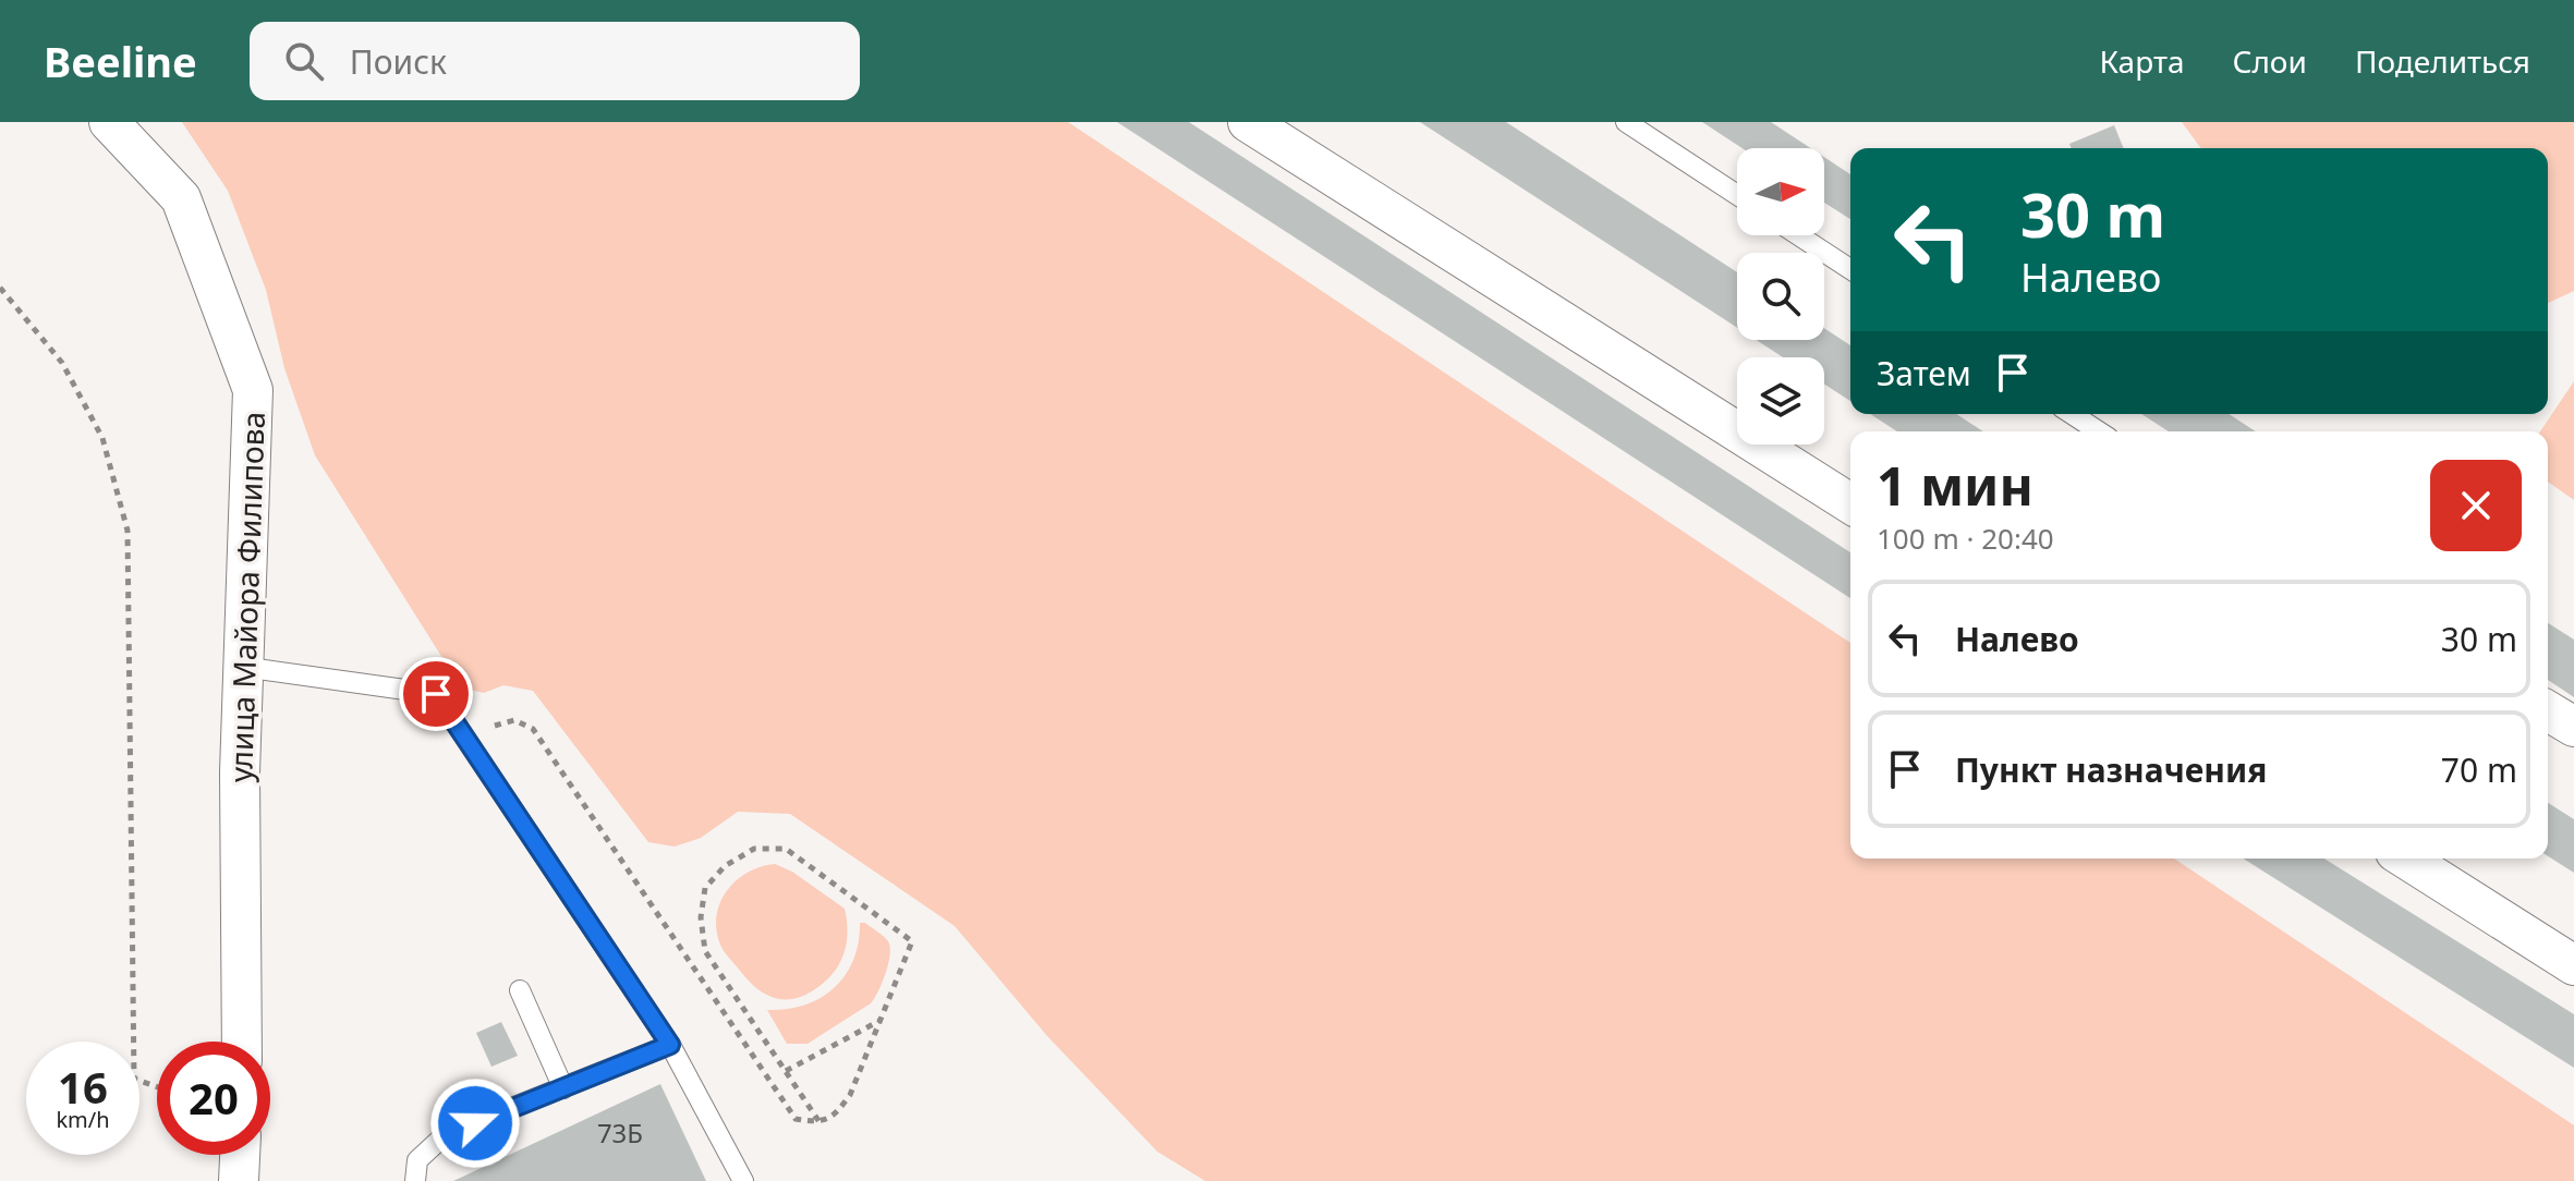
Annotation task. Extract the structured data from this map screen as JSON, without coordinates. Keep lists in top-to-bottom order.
{
  "streets": {
    "street": ["улица Майора Филипова"]
  },
  "house_numbers": ["73Б"],
  "north": "right",
  "page": {
    "header": "Beeline",
    "search": "Поиск",
    "nav": ["Карта", "Слои", "Поделиться"],
    "turn": ["30 m", "Налево"],
    "then": "Затем",
    "heading": ["1 мин", "100 m · 20:40"],
    "list": [
      {
        "name": "Налево",
        "value": "30 m"
      },
      {
        "name": "Пункт назначения",
        "value": "70 m"
      }
    ],
    "speed": "16 km/h",
    "limit": "20"
  }
}
